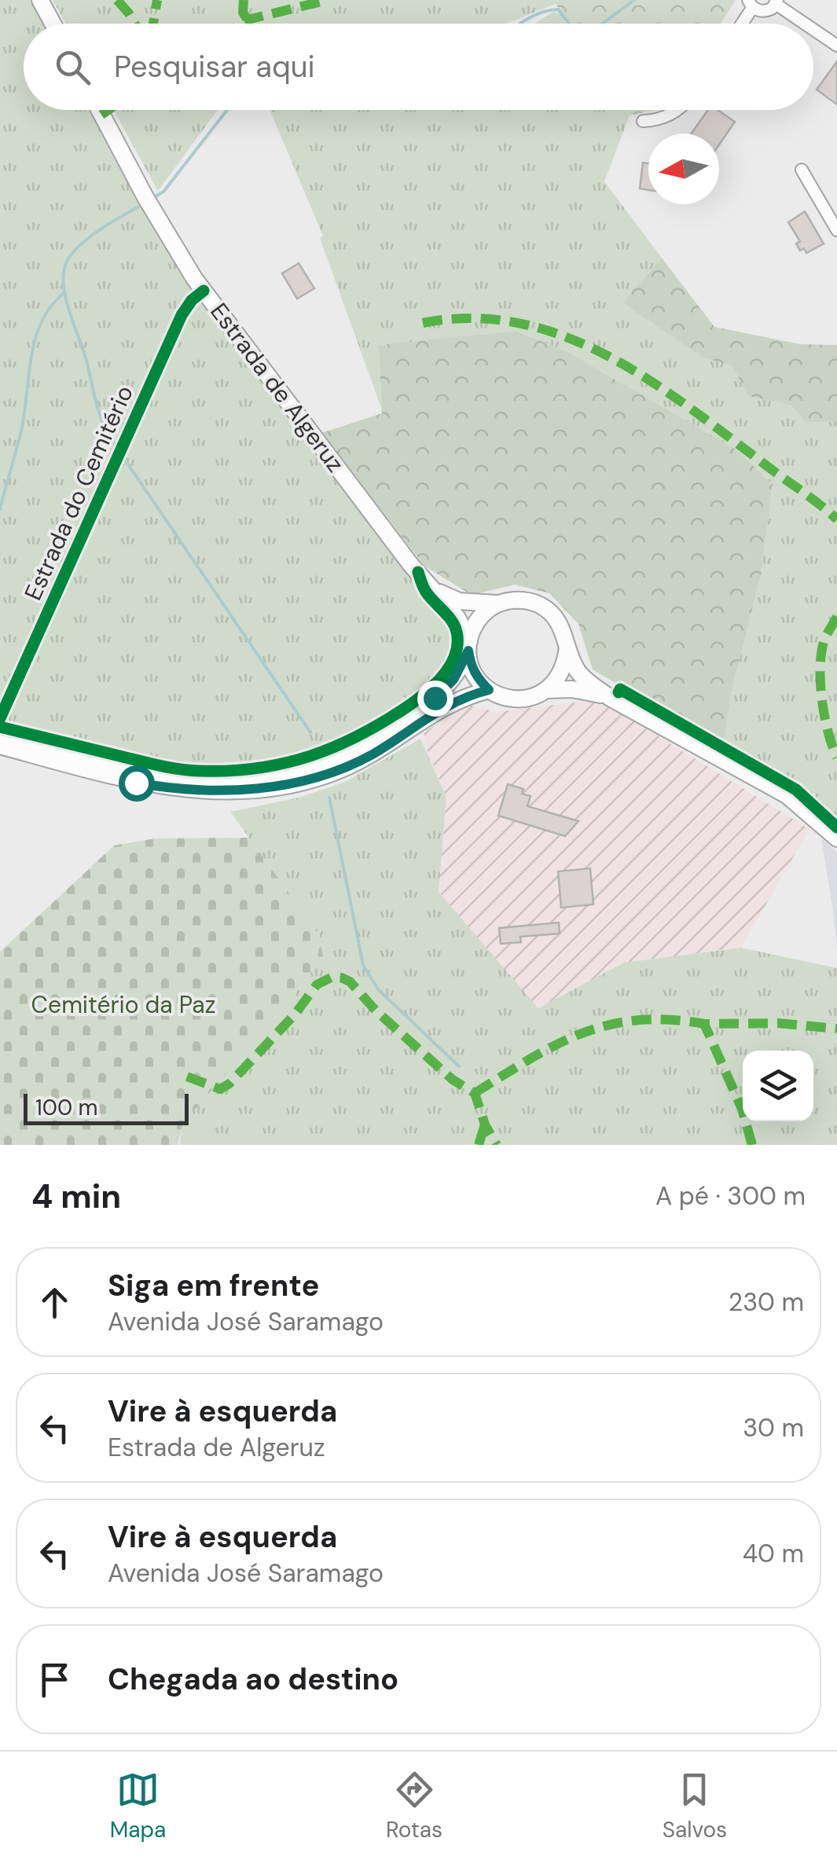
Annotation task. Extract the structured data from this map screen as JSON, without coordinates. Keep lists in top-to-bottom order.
{
  "streets": {
    "main road": ["Estrada de Algeruz"],
    "street": ["Estrada do Cemitério"]
  },
  "crossings": [
    ["Estrada de Algeruz", "Estrada do Cemitério"]
  ],
  "parks": ["Cemitério da Paz"],
  "scale_bar": "100 m",
  "north": "left",
  "page": {
    "search": "Pesquisar aqui",
    "scale": "100 m",
    "heading": ["4 min", "A pé · 300 m"],
    "list": [
      ["Siga em frente", "Avenida José Saramago", "230 m"],
      ["Vire à esquerda", "Estrada de Algeruz", "30 m"],
      ["Vire à esquerda", "Avenida José Saramago", "40 m"],
      "Chegada ao destino"
    ],
    "nav": ["Mapa", "Rotas", "Salvos"]
  }
}
